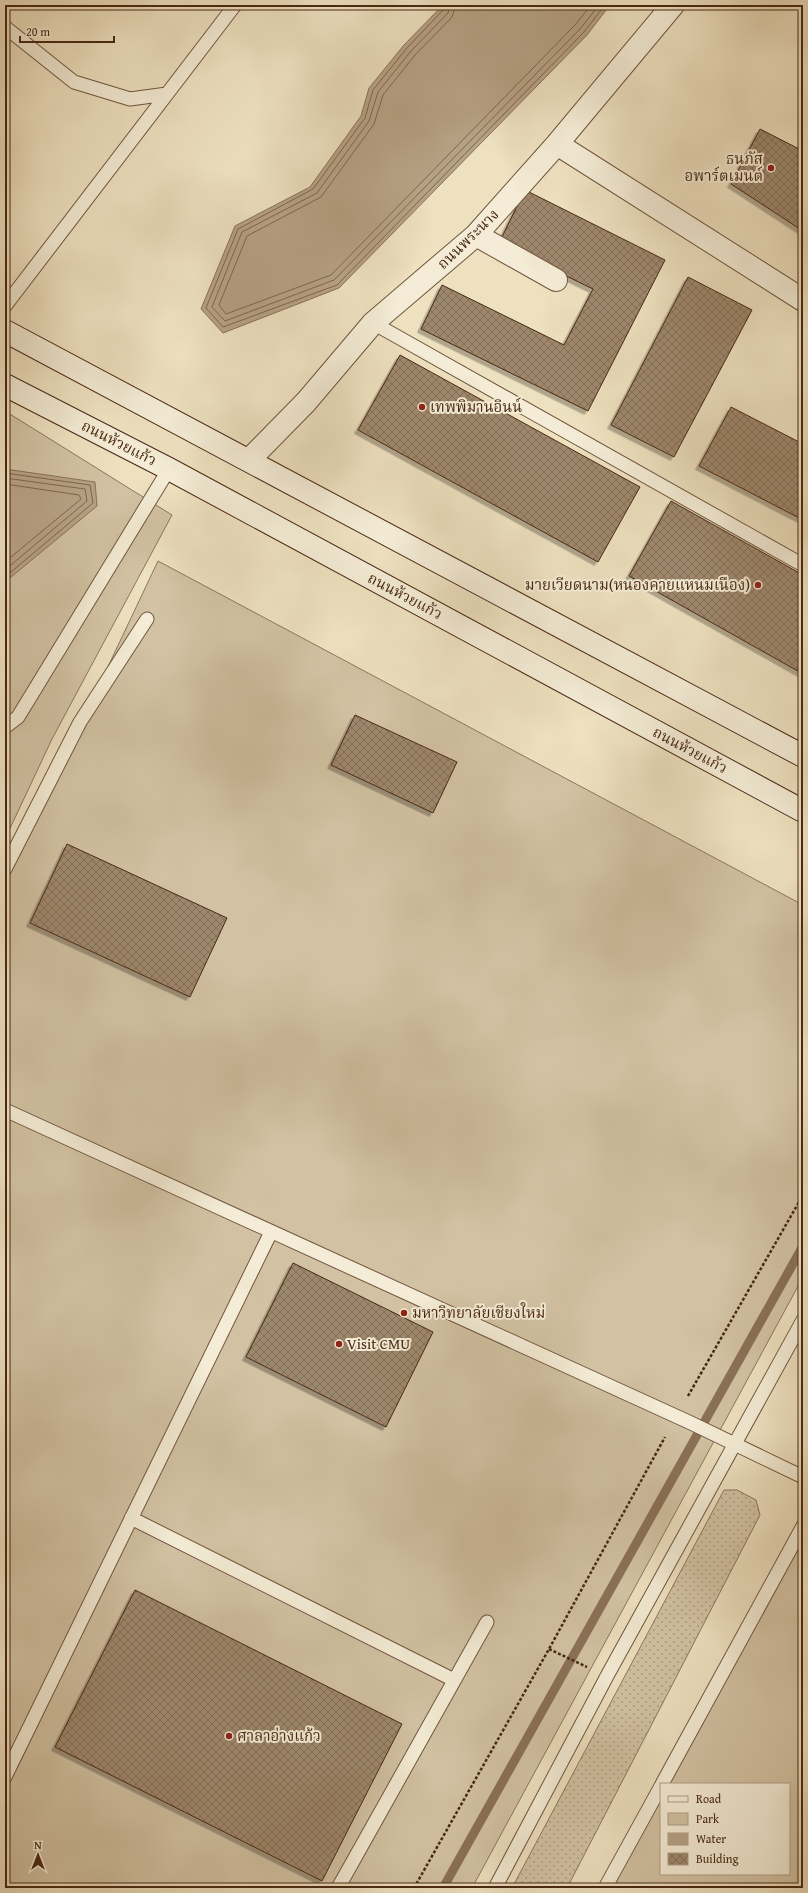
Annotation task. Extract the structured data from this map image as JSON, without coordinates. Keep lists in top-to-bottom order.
{
  "streets": {
    "main road": ["ถนนพระนาง", "ถนนห้วยแก้ว"]
  },
  "places": [
    "ธนภัส อพาร์ตเมนต์",
    "เทพพิมานอินน์",
    "มายเวียดนาม(หนองคายแหนมเนือง)",
    "มหาวิทยาลัยเชียงใหม่",
    "Visit CMU",
    "ศาลาอ่างแก้ว"
  ],
  "legend": [
    "Road",
    "Park",
    "Water",
    "Building"
  ],
  "scale_bar": "20 m",
  "north": "top"
}
